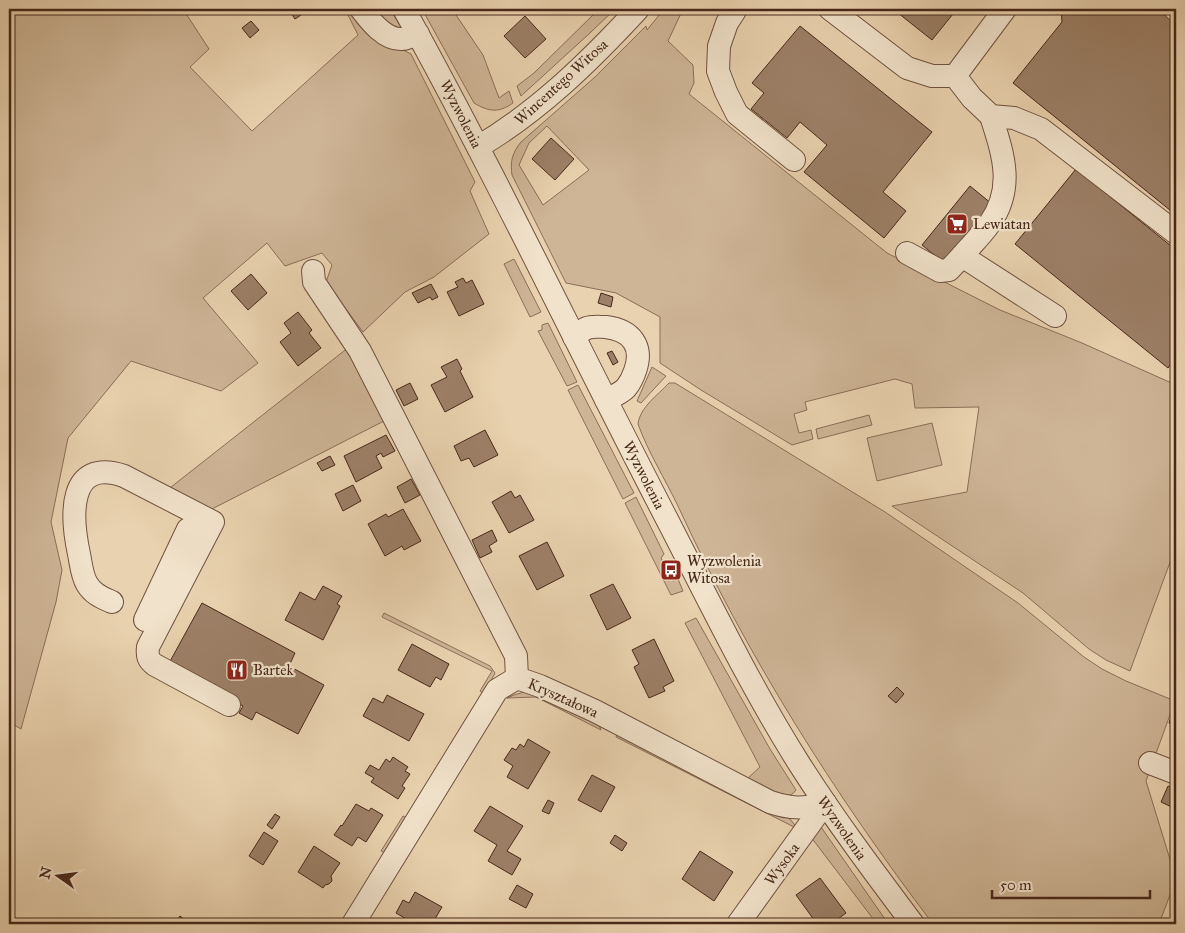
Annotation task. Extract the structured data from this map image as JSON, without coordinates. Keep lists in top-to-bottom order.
{
  "streets": {
    "street": [
      "Wincentego Witosa",
      "Wyzwolenia",
      "Kryształowa",
      "Wysoka"
    ]
  },
  "crossings": [
    ["Wincentego Witosa", "Wyzwolenia"],
    ["Wyzwolenia", "Kryształowa"],
    ["Wyzwolenia", "Wysoka"],
    ["Kryształowa", "Wysoka"]
  ],
  "places": {
    "supermarket": ["Lewiatan"],
    "bus stop": ["Wyzwolenia Witosa"],
    "restaurant": ["Bartek"]
  },
  "scale_bar": "50 m",
  "north": "left"
}
